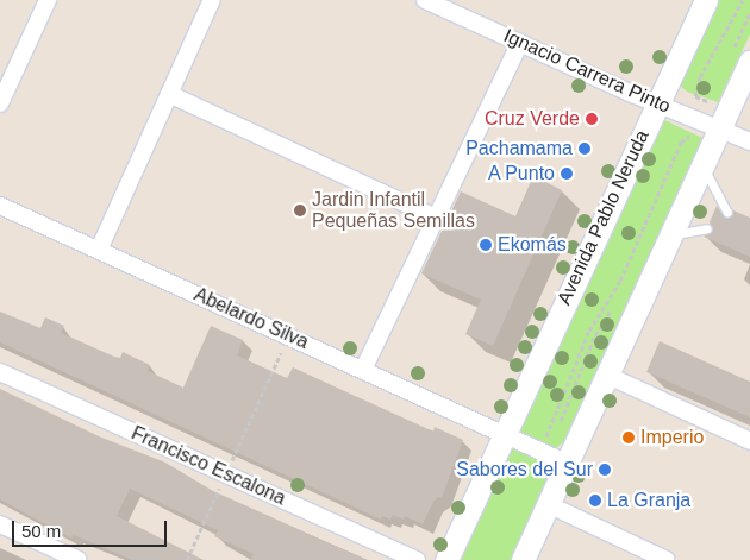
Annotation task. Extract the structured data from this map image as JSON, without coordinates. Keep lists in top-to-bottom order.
{
  "streets": {
    "main road": ["Avenida Pablo Neruda"],
    "street": ["Ignacio Carrera Pinto", "Abelardo Silva", "Francisco Escalona"]
  },
  "crossings": [
    ["Ignacio Carrera Pinto", "Avenida Pablo Neruda"],
    ["Avenida Pablo Neruda", "Abelardo Silva"]
  ],
  "places": [
    "Cruz Verde",
    "Pachamama",
    "A Punto",
    "Jardin Infantil Pequeñas Semillas",
    "Ekomás",
    "Imperio",
    "Sabores del Sur",
    "La Granja"
  ],
  "scale_bar": "50 m"
}
